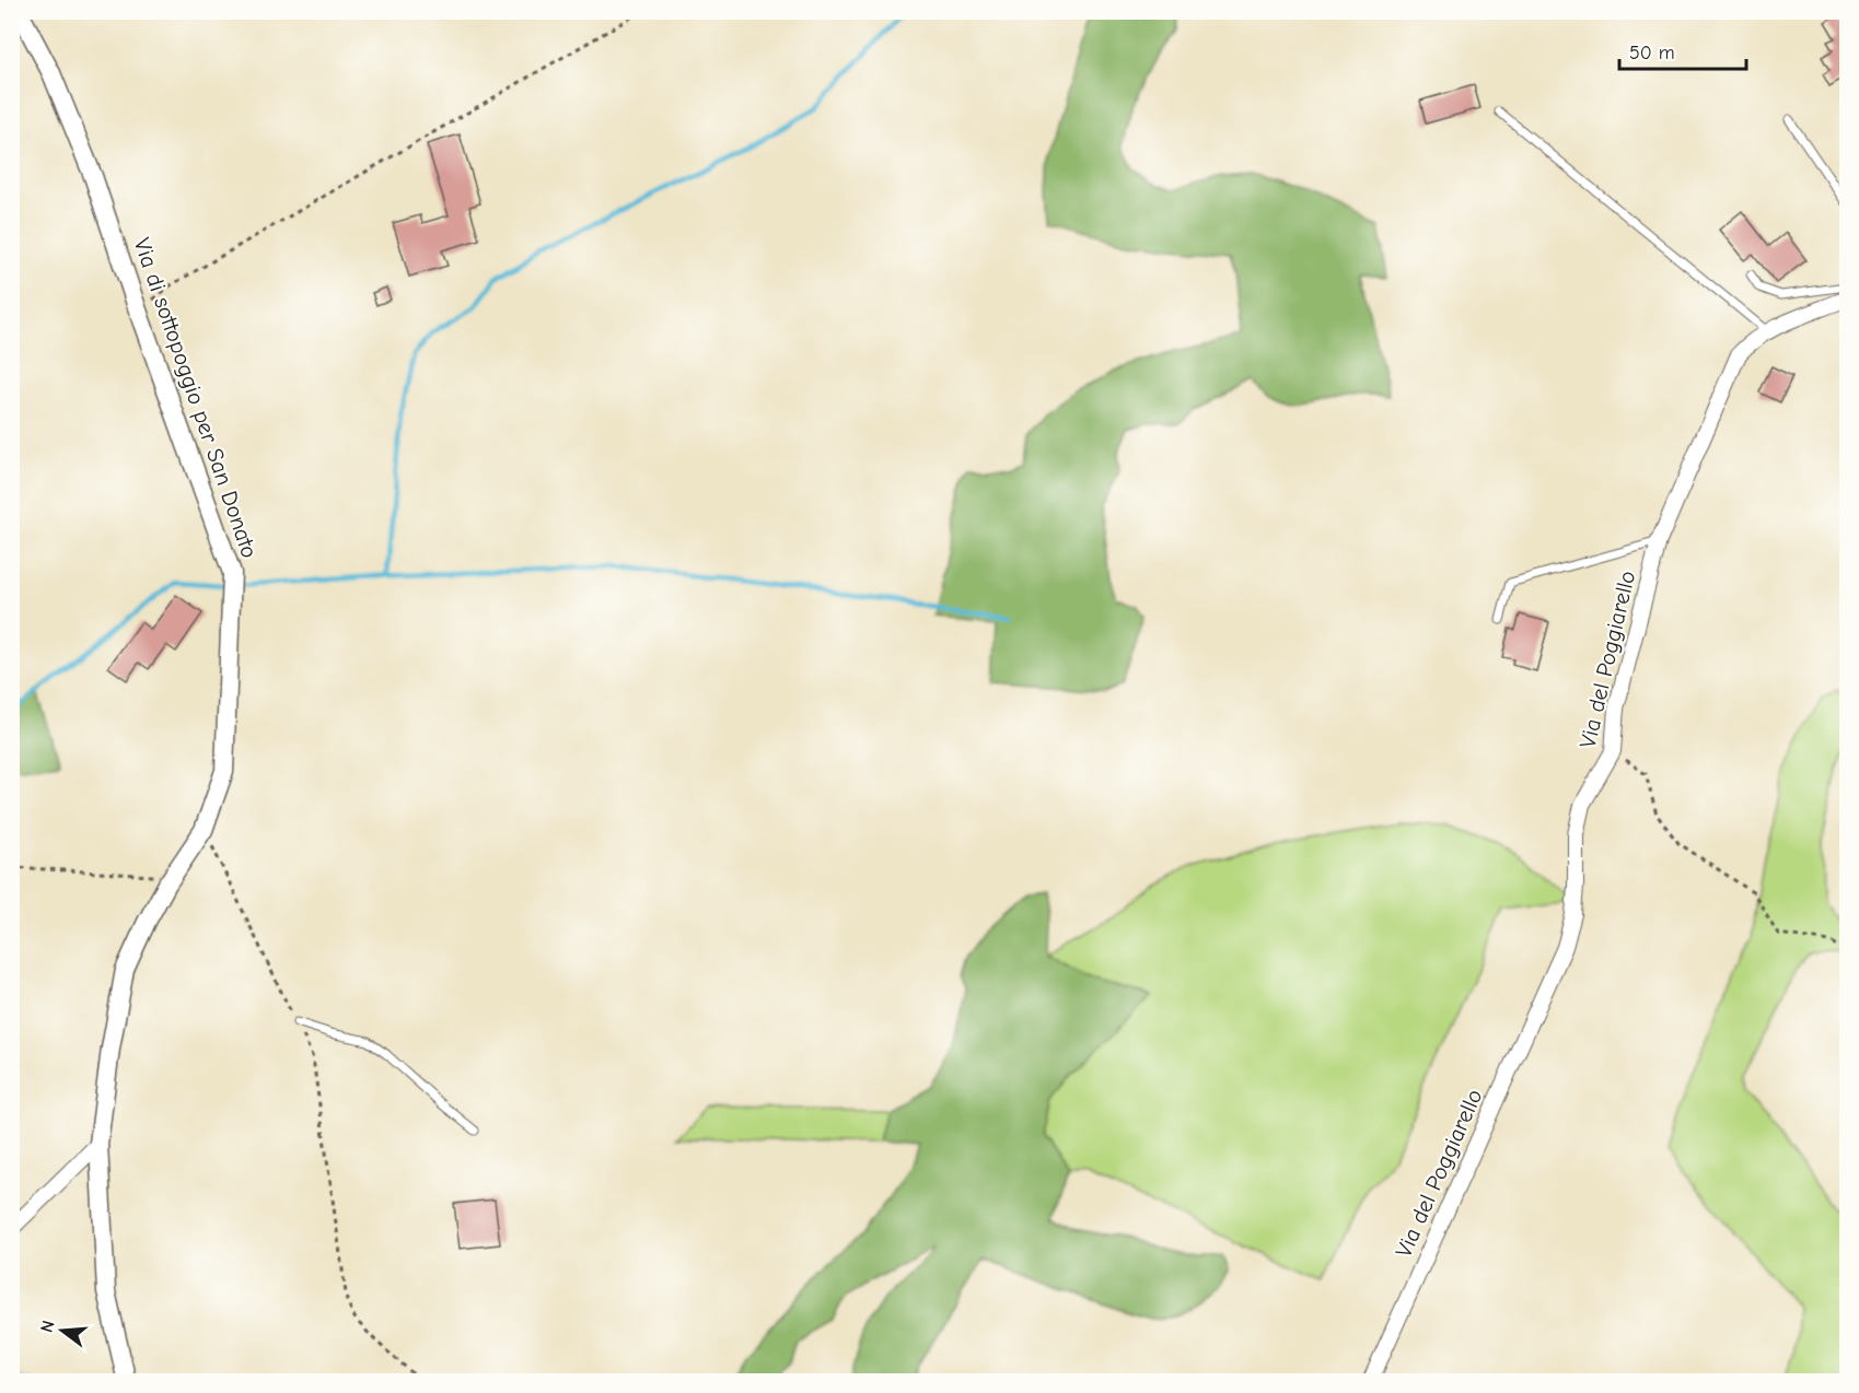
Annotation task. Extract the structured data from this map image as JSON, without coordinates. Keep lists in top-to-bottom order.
{
  "streets": {
    "street": ["Via di sottopoggio per San Donato", "Via del Poggiarello"]
  },
  "scale_bar": "50 m",
  "north": "left"
}
